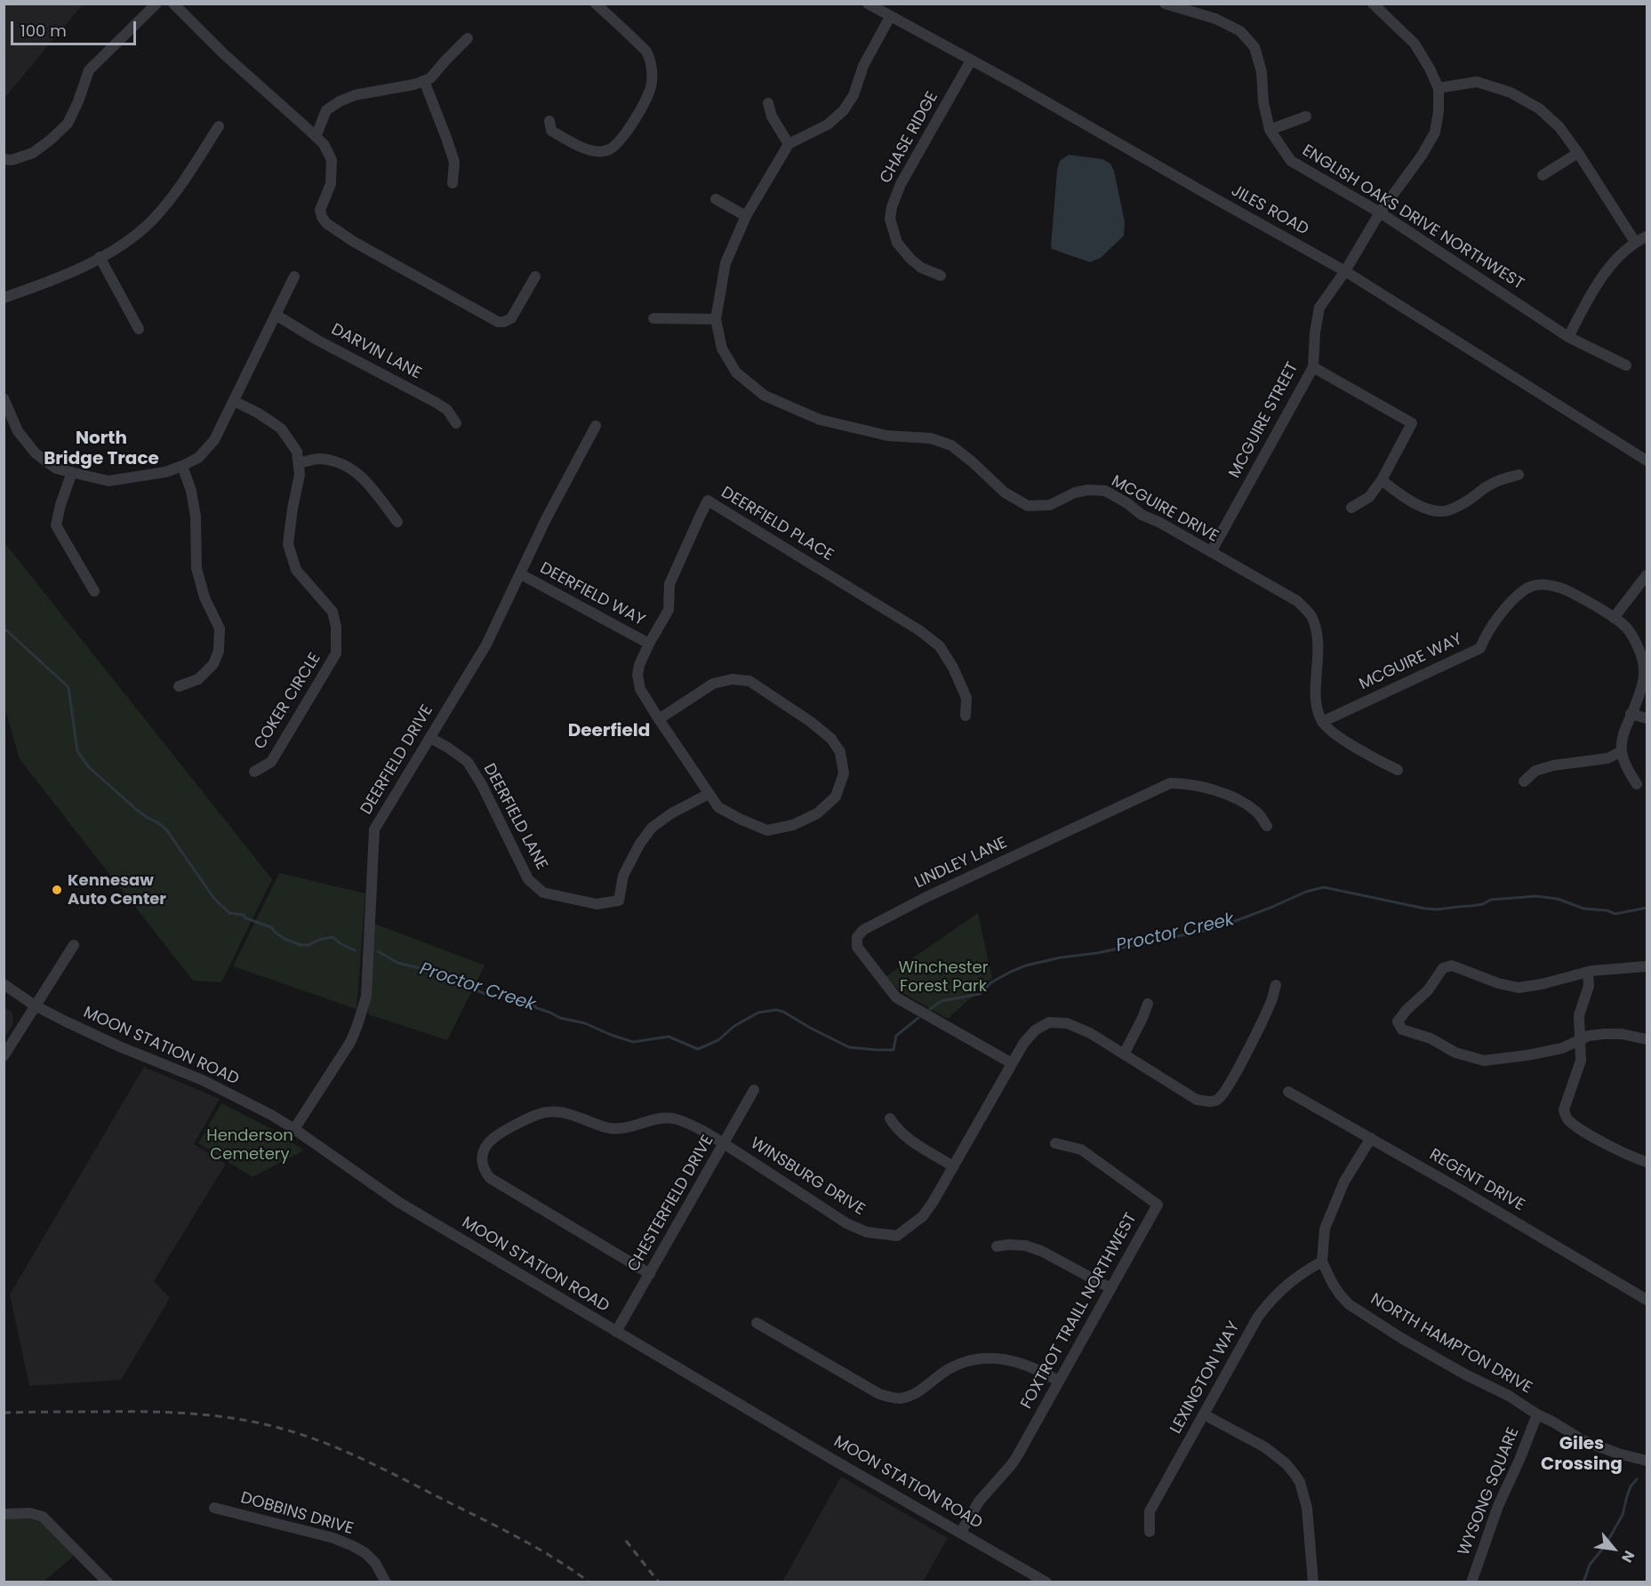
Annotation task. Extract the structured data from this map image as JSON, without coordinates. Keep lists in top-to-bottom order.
{
  "streets": {
    "street": [
      "CHASE RIDGE",
      "JILES ROAD",
      "ENGLISH OAKS DRIVE NORTHWEST",
      "DARVIN LANE",
      "MCGUIRE STREET",
      "MCGUIRE DRIVE",
      "DEERFIELD PLACE",
      "DEERFIELD WAY",
      "MCGUIRE WAY",
      "COKER CIRCLE",
      "DEERFIELD DRIVE",
      "DEERFIELD LANE",
      "LINDLEY LANE",
      "MOON STATION ROAD",
      "WINSBURG DRIVE",
      "REGENT DRIVE",
      "CHESTERFIELD DRIVE",
      "FOXTROT TRAILL NORTHWEST",
      "NORTH HAMPTON DRIVE",
      "LEXINGTON WAY",
      "WYSONG SQUARE",
      "DOBBINS DRIVE"
    ]
  },
  "crossings": [
    ["CHASE RIDGE", "JILES ROAD"],
    ["JILES ROAD", "MCGUIRE STREET"],
    ["ENGLISH OAKS DRIVE NORTHWEST", "MCGUIRE STREET"],
    ["MCGUIRE STREET", "MCGUIRE DRIVE"],
    ["MCGUIRE DRIVE", "MCGUIRE WAY"],
    ["DEERFIELD PLACE", "DEERFIELD WAY"],
    ["DEERFIELD PLACE", "DEERFIELD LANE"],
    ["DEERFIELD WAY", "DEERFIELD DRIVE"],
    ["DEERFIELD DRIVE", "DEERFIELD LANE"],
    ["DEERFIELD DRIVE", "MOON STATION ROAD"],
    ["LINDLEY LANE", "WINSBURG DRIVE"],
    ["MOON STATION ROAD", "CHESTERFIELD DRIVE"],
    ["MOON STATION ROAD", "FOXTROT TRAILL NORTHWEST"],
    ["WINSBURG DRIVE", "CHESTERFIELD DRIVE"],
    ["NORTH HAMPTON DRIVE", "LEXINGTON WAY"],
    ["NORTH HAMPTON DRIVE", "WYSONG SQUARE"]
  ],
  "districts": ["North Bridge Trace", "Deerfield", "Giles Crossing"],
  "water": ["Proctor Creek"],
  "parks": ["Winchester Forest Park", "Henderson Cemetery"],
  "places": ["Kennesaw Auto Center"],
  "scale_bar": "100 m",
  "north": "bottom right"
}
